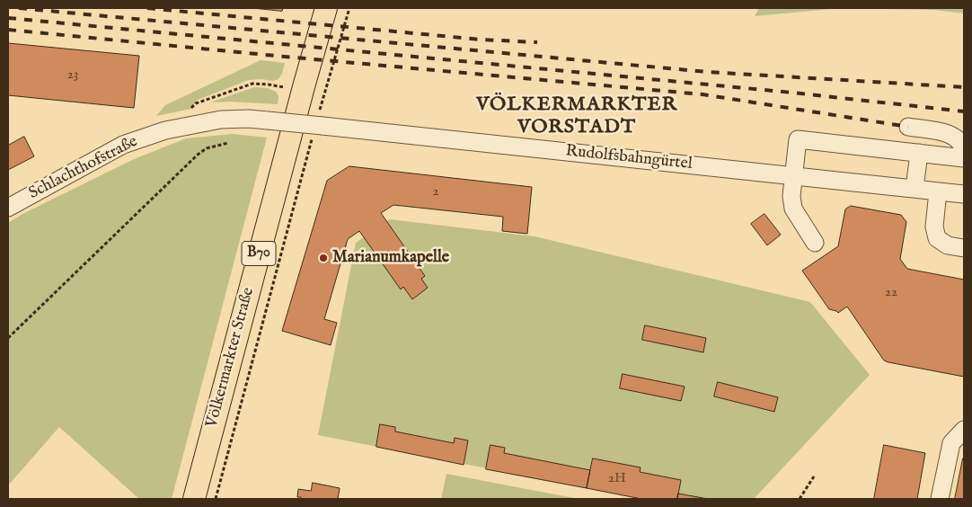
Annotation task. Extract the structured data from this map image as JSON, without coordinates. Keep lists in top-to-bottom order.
{
  "streets": {
    "main road": ["B70", "Völkermarkter Straße"],
    "street": ["Rudolfsbahngürtel", "Schlachthofstraße"]
  },
  "crossings": [
    ["Rudolfsbahngürtel", "Schlachthofstraße"]
  ],
  "districts": ["VÖLKERMARKTER VORSTADT"],
  "places": ["Marianumkapelle"],
  "house_numbers": [
    "23",
    "2",
    "22",
    "2H"
  ]
}
